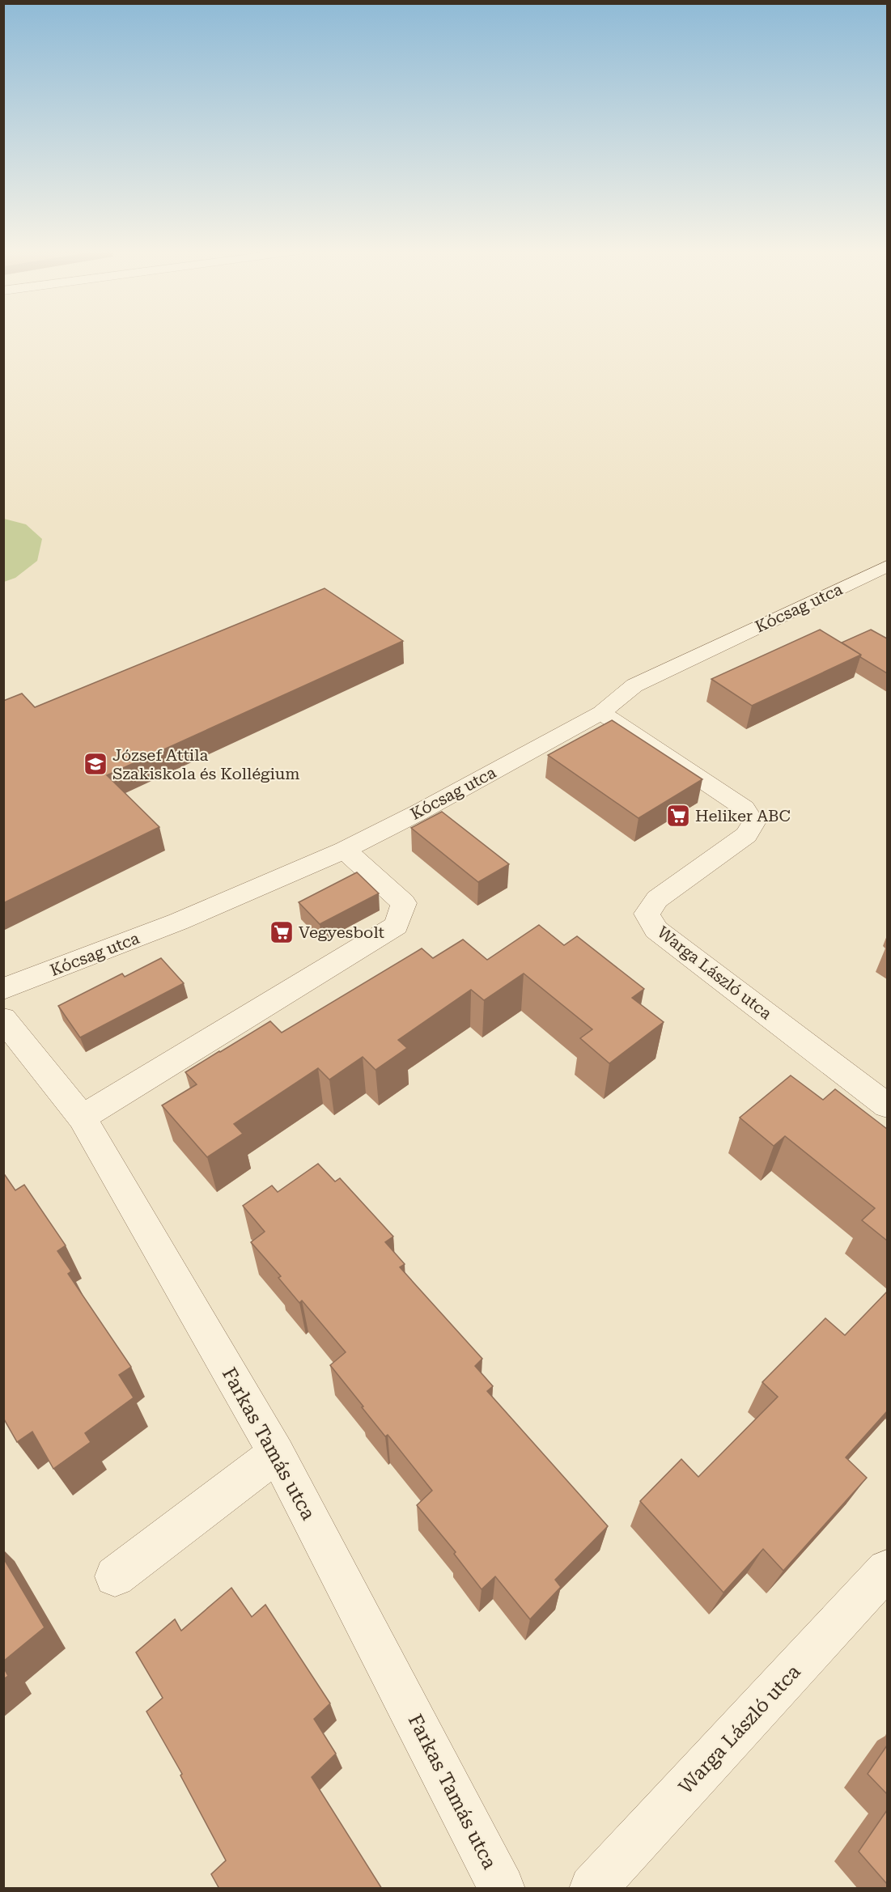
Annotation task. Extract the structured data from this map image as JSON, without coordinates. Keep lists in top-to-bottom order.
{
  "streets": {
    "street": ["Kócsag utca", "Warga László utca", "Farkas Tamás utca"]
  },
  "crossings": [
    ["Kócsag utca", "Warga László utca"]
  ],
  "places": {
    "school or university": ["József Attila Szakiskola és Kollégium"],
    "supermarket": ["Heliker ABC", "Vegyesbolt"]
  }
}
